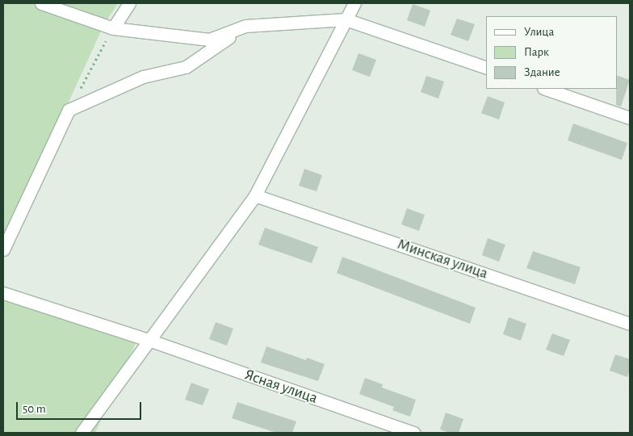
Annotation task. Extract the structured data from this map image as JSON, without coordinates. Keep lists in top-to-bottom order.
{
  "streets": {
    "street": ["Минская улица", "Ясная улица"]
  },
  "legend": ["Улица", "Парк", "Здание"],
  "scale_bar": "50 m"
}
